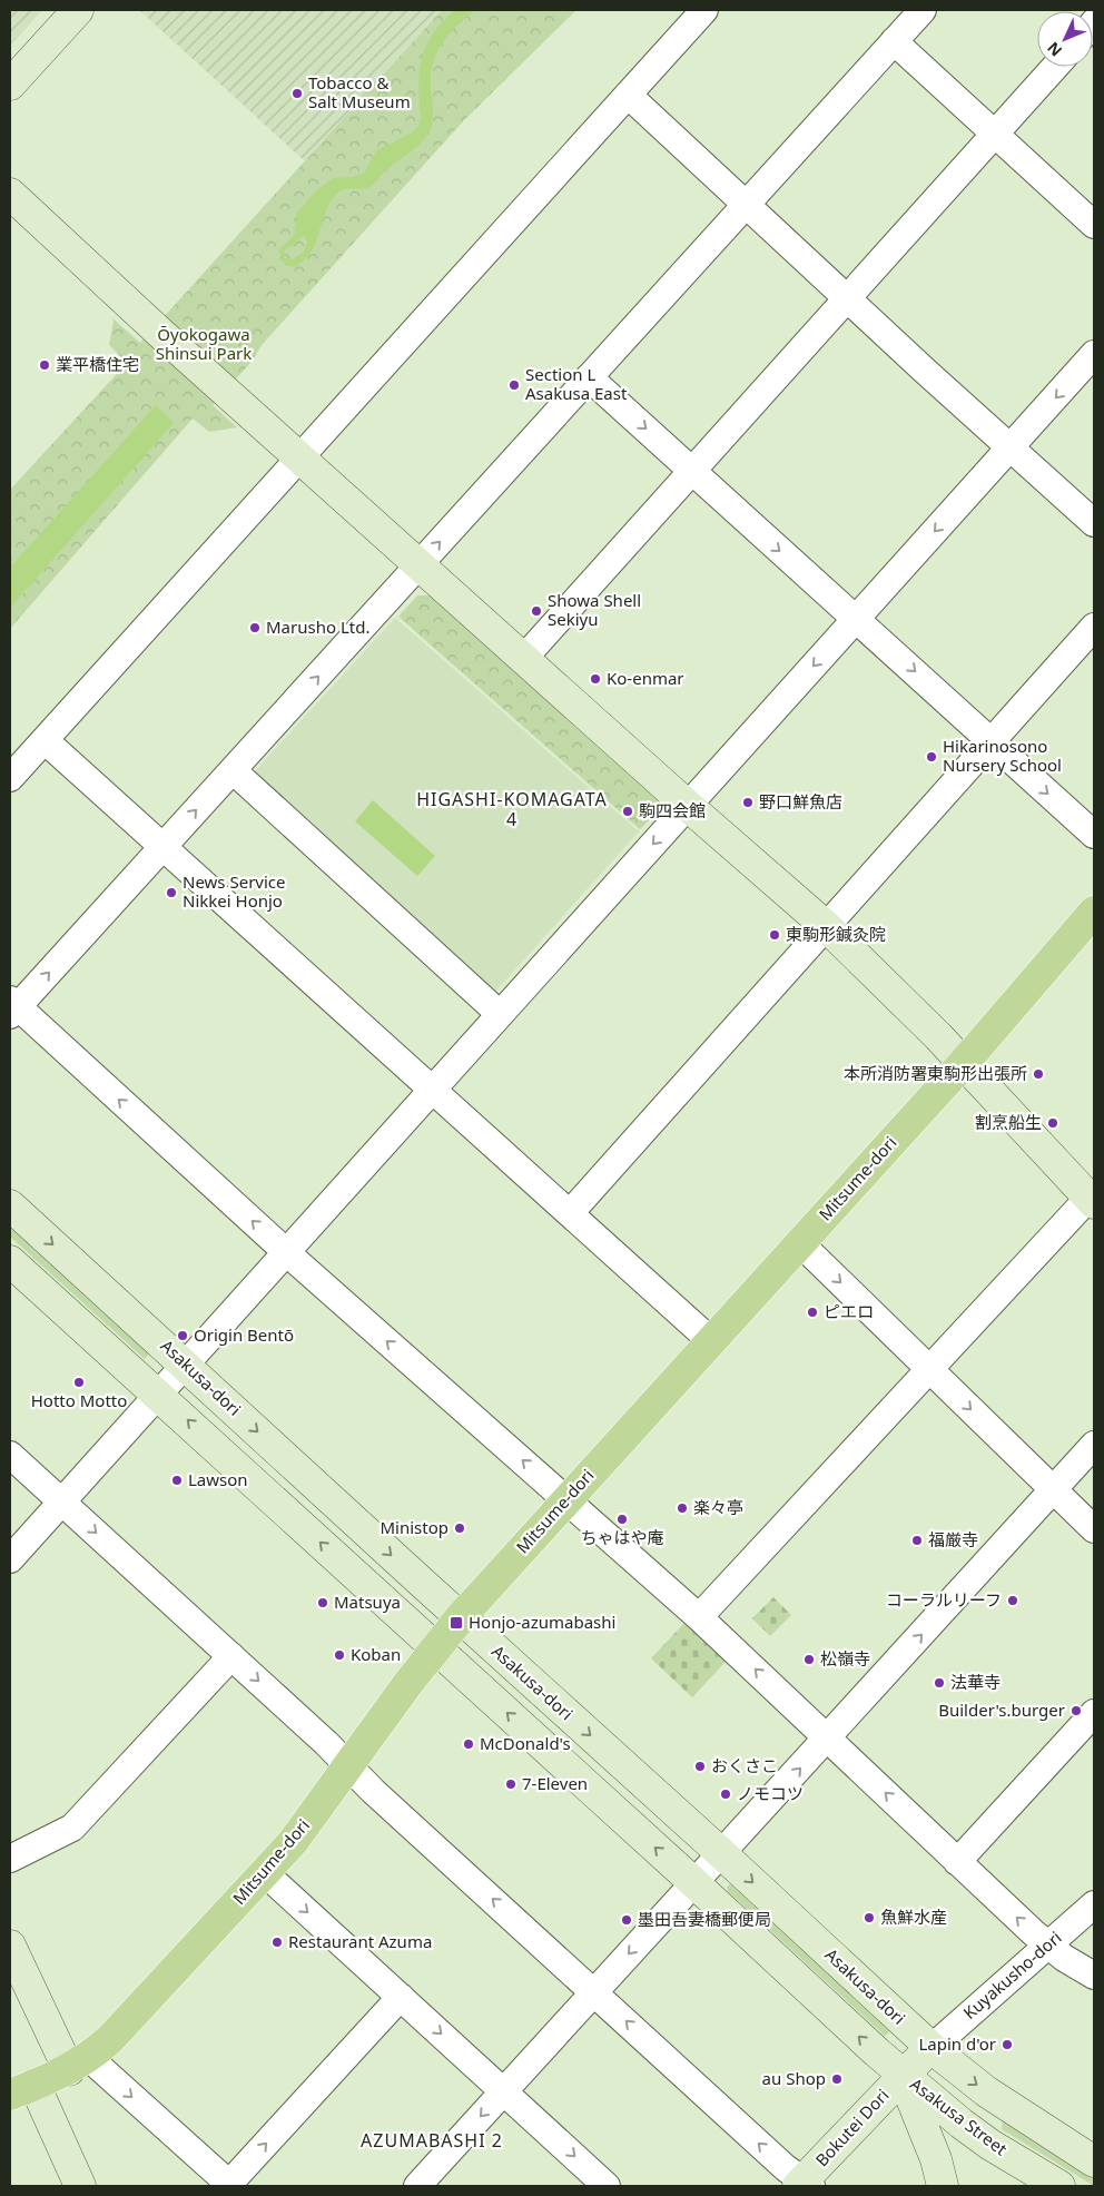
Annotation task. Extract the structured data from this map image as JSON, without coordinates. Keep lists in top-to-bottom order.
{
  "streets": {
    "main road": [
      "Mitsume-dori",
      "Asakusa-dori",
      "Asakusa Street",
      "Bokutei Dori"
    ],
    "street": ["Kuyakusho-dori"]
  },
  "crossings": [
    ["Mitsume-dori", "Asakusa-dori"],
    ["Asakusa-dori", "Kuyakusho-dori"],
    ["Asakusa-dori", "Bokutei Dori"],
    ["Kuyakusho-dori", "Bokutei Dori"],
    ["Asakusa Street", "Bokutei Dori"]
  ],
  "districts": ["HIGASHI-KOMAGATA 4", "AZUMABASHI 2"],
  "parks": ["Ōyokogawa Shinsui Park"],
  "places": {
    "other": [
      "Tobacco & Salt Museum",
      "業平橋住宅",
      "Section L Asakusa East",
      "Showa Shell Sekiyu",
      "Marusho Ltd.",
      "Ko-enmar",
      "Hikarinosono Nursery School",
      "野口鮮魚店",
      "駒四会館",
      "News Service Nikkei Honjo",
      "東駒形鍼灸院",
      "本所消防署東駒形出張所",
      "割烹船生",
      "ピエロ",
      "Origin Bentō",
      "Hotto Motto",
      "Lawson",
      "楽々亭",
      "ちゃはや庵",
      "Ministop",
      "福厳寺",
      "コーラルリーフ",
      "Matsuya",
      "Koban",
      "松嶺寺",
      "法華寺",
      "Builder's.burger",
      "McDonald's",
      "おくさこ",
      "7-Eleven",
      "ノモコツ",
      "魚鮮水産",
      "墨田吾妻橋郵便局",
      "Restaurant Azuma",
      "Lapin d'or",
      "au Shop"
    ],
    "transit": ["Honjo-azumabashi"]
  },
  "north": "bottom left"
}
